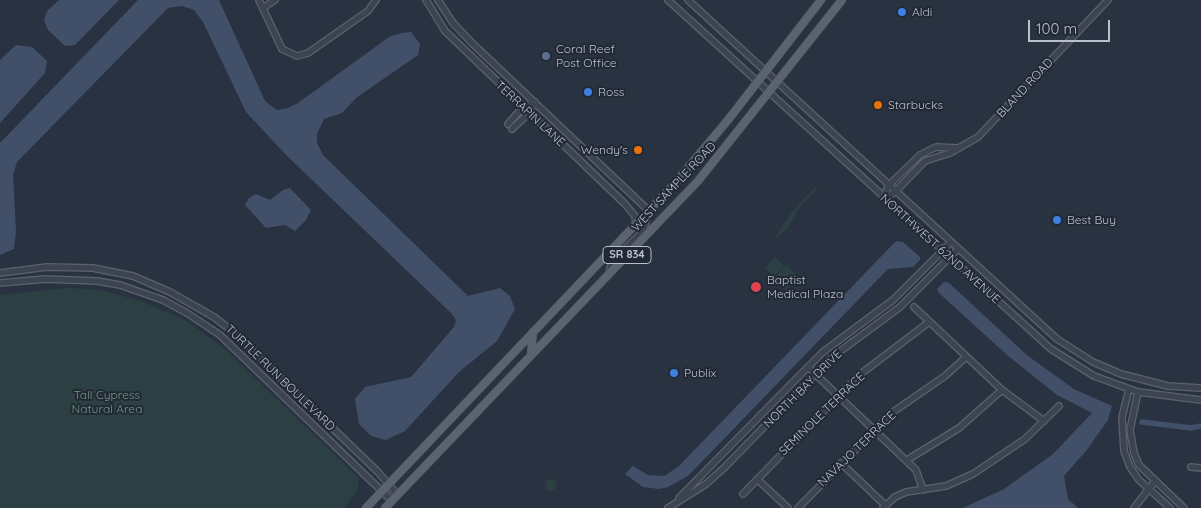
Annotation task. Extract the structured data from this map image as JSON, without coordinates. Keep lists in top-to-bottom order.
{
  "streets": {
    "main road": ["WEST SAMPLE ROAD", "SR 834"],
    "street": [
      "BLAND ROAD",
      "TERRAPIN LANE",
      "NORTHWEST 62ND AVENUE",
      "TURTLE RUN BOULEVARD",
      "NORTH BAY DRIVE",
      "SEMINOLE TERRACE",
      "NAVAJO TERRACE"
    ]
  },
  "crossings": [
    ["BLAND ROAD", "NORTHWEST 62ND AVENUE"],
    ["TERRAPIN LANE", "WEST SAMPLE ROAD"],
    ["WEST SAMPLE ROAD", "NORTHWEST 62ND AVENUE"],
    ["WEST SAMPLE ROAD", "TURTLE RUN BOULEVARD"],
    ["NORTHWEST 62ND AVENUE", "NORTH BAY DRIVE"]
  ],
  "parks": ["Tall Cypress Natural Area"],
  "places": [
    "Aldi",
    "Coral Reef Post Office",
    "Ross",
    "Starbucks",
    "Wendy's",
    "Best Buy",
    "Baptist Medical Plaza",
    "Publix"
  ],
  "scale_bar": "100 m"
}
